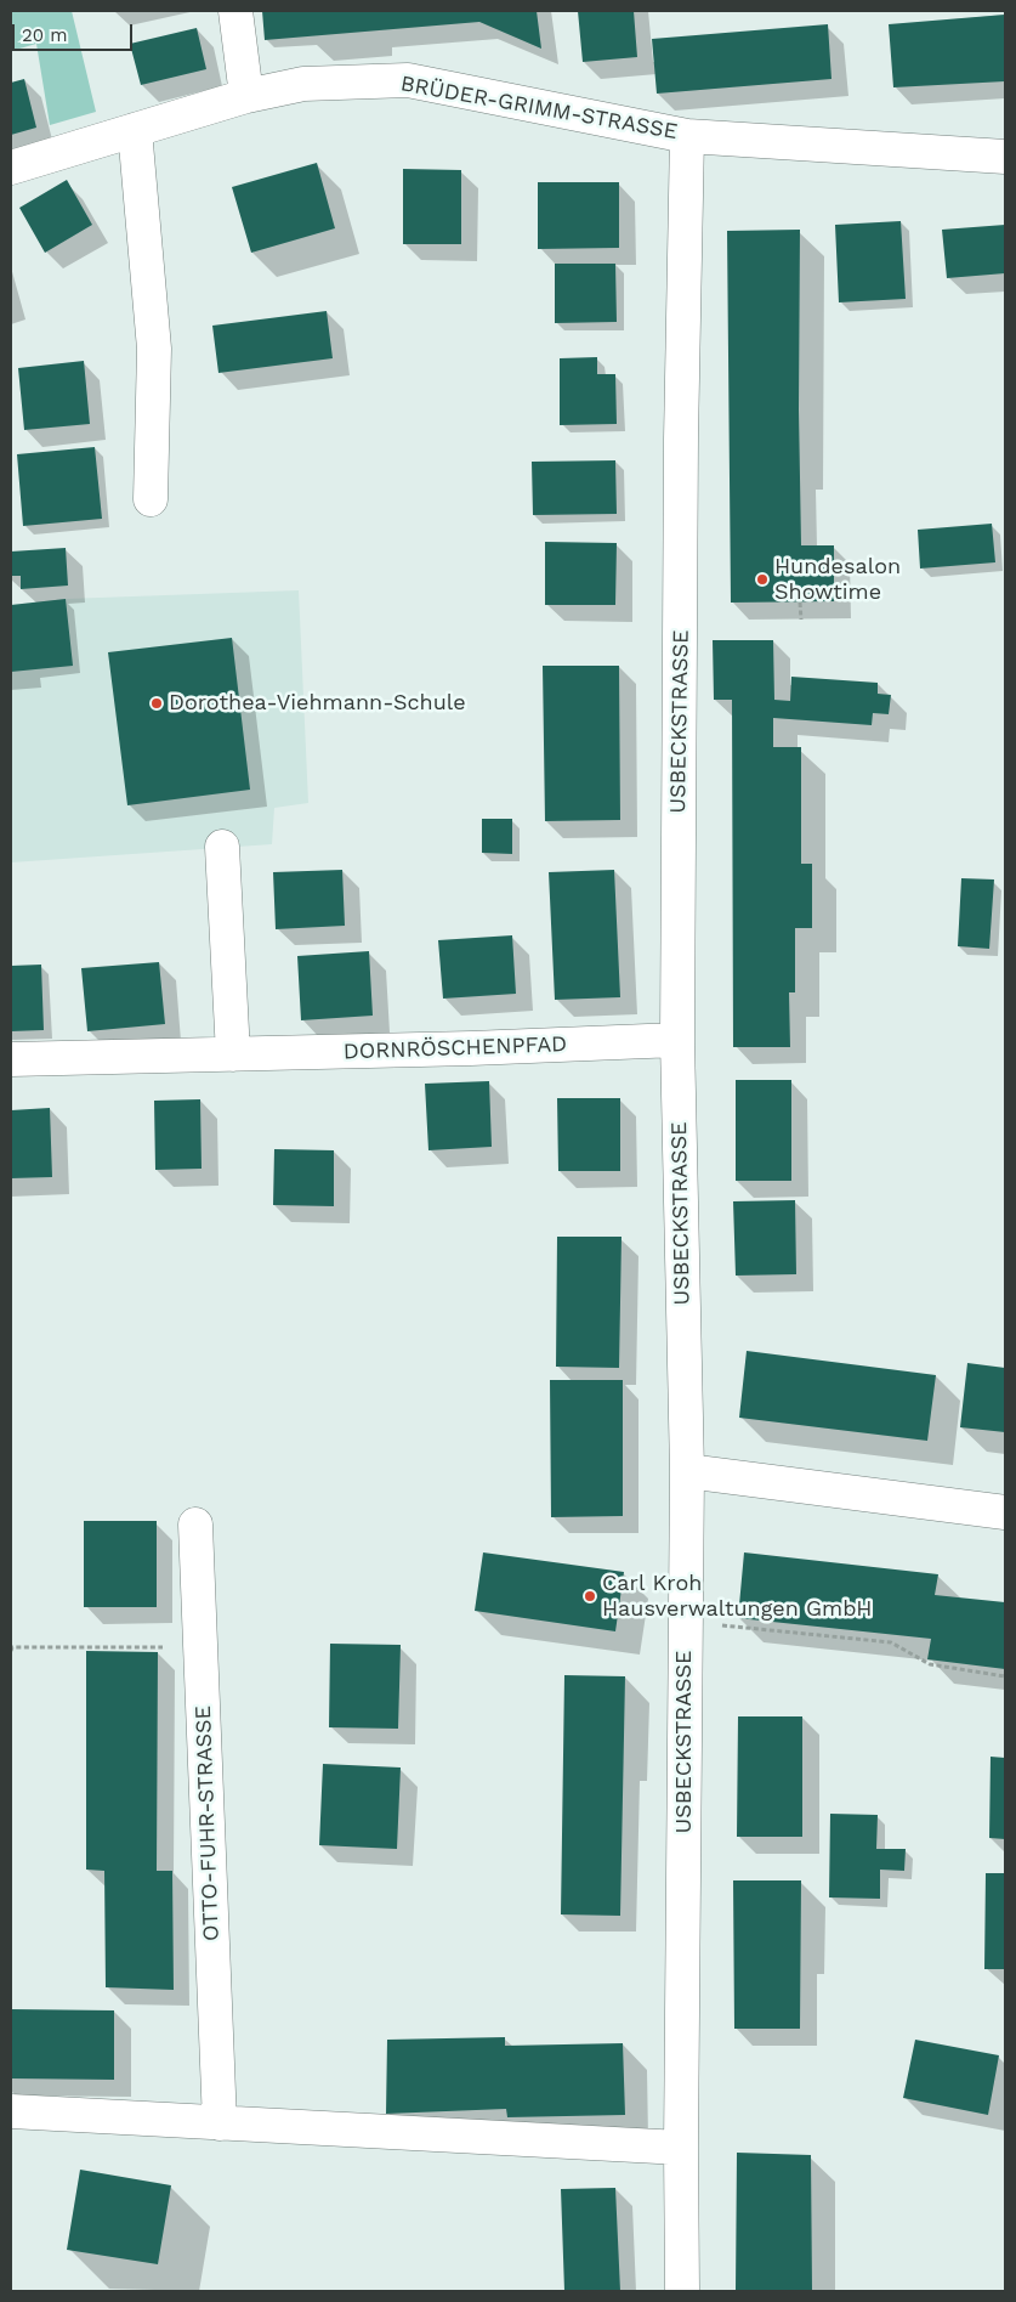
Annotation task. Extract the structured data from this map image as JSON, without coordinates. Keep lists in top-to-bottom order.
{
  "streets": {
    "street": [
      "BRÜDER-GRIMM-STRASSE",
      "USBECKSTRASSE",
      "DORNRÖSCHENPFAD",
      "OTTO-FUHR-STRASSE"
    ]
  },
  "crossings": [
    ["BRÜDER-GRIMM-STRASSE", "USBECKSTRASSE"],
    ["USBECKSTRASSE", "DORNRÖSCHENPFAD"]
  ],
  "places": ["Hundesalon Showtime", "Dorothea-Viehmann-Schule", "Carl Kroh Hausverwaltungen GmbH"],
  "scale_bar": "20 m"
}
